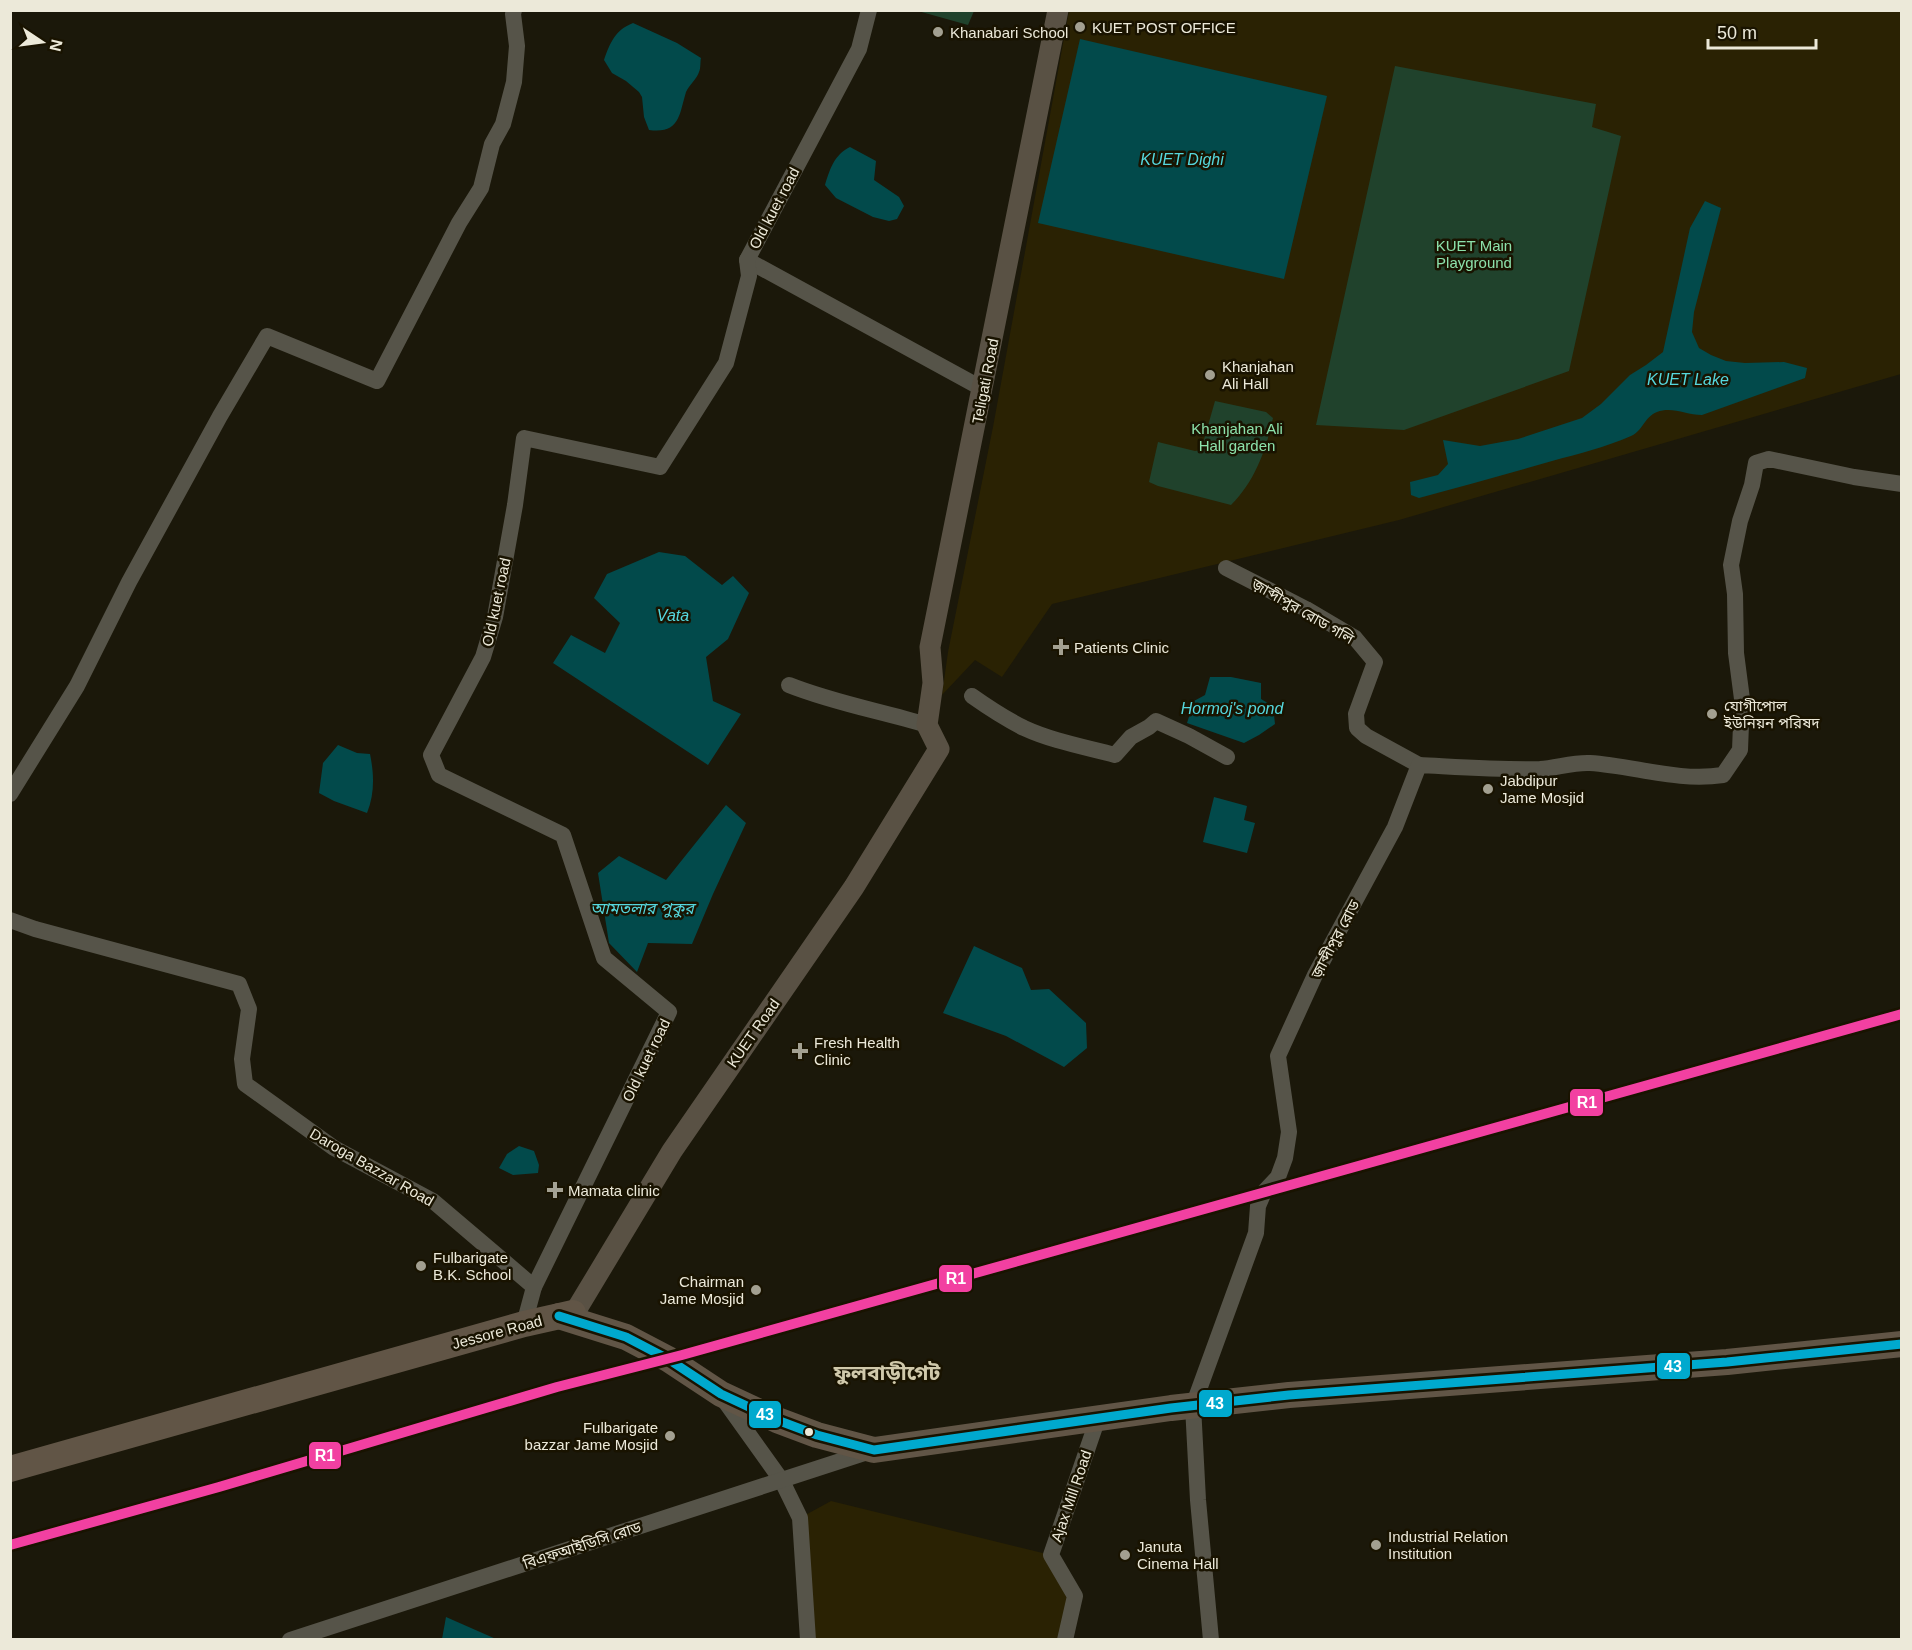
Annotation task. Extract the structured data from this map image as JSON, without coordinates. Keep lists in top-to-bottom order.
{
  "streets": {
    "highway": ["Jessore Road"],
    "main road": ["Teligati Road", "KUET Road"],
    "street": [
      "Old kuet road",
      "জ়াব্দীপুর রোড গলি",
      "জ়াব্দীপুর রোড",
      "Daroga Bazzar Road",
      "Ajax Mill Road",
      "বিএফআইডিসি রোড"
    ]
  },
  "crossings": [
    ["Old kuet road", "Daroga Bazzar Road"],
    ["Old kuet road", "Jessore Road"],
    ["Teligati Road", "KUET Road"],
    ["জ়াব্দীপুর রোড গলি", "জ়াব্দীপুর রোড"],
    ["KUET Road", "Jessore Road"]
  ],
  "districts": ["ফুলবাড়ীগেট"],
  "water": [
    "KUET Dighi",
    "KUET Lake",
    "Vata",
    "Hormoj's pond",
    "আমতলার পুকুর"
  ],
  "parks": ["KUET Main Playground", "Khanjahan Ali Hall garden"],
  "places": {
    "other": [
      "KUET POST OFFICE",
      "Khanabari School",
      "Khanjahan Ali Hall",
      "যোগীপোল ইউনিয়ন পরিষদ",
      "Jabdipur Jame Mosjid",
      "Fulbarigate B.K. School",
      "Chairman Jame Mosjid",
      "Fulbarigate bazzar Jame Mosjid",
      "Industrial Relation Institution",
      "Januta Cinema Hall"
    ],
    "health": ["Patients Clinic", "Fresh Health Clinic", "Mamata clinic"]
  },
  "lines": ["transit line R1", "transit line 43"],
  "scale_bar": "50 m",
  "north": "right"
}
